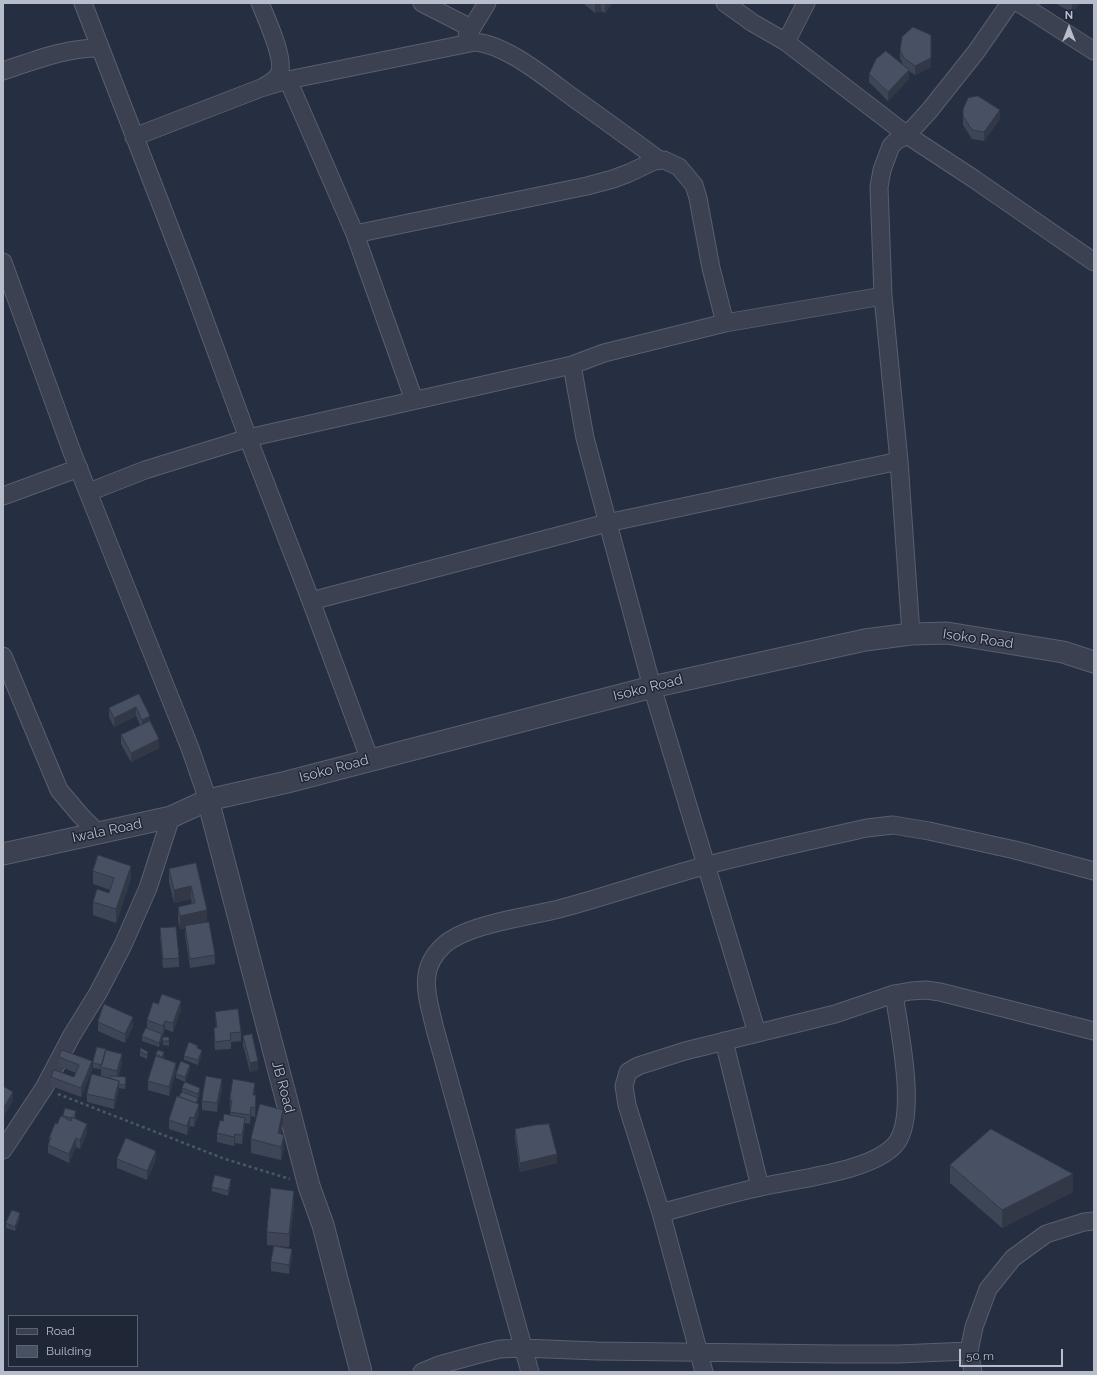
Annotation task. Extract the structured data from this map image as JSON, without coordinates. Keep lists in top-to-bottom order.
{
  "streets": {
    "street": ["Isoko Road", "Iwala Road", "JB Road"]
  },
  "crossings": [
    ["Isoko Road", "Iwala Road"],
    ["Isoko Road", "JB Road"],
    ["Iwala Road", "JB Road"]
  ],
  "legend": ["Road", "Building"],
  "scale_bar": "50 m",
  "north": "top"
}
